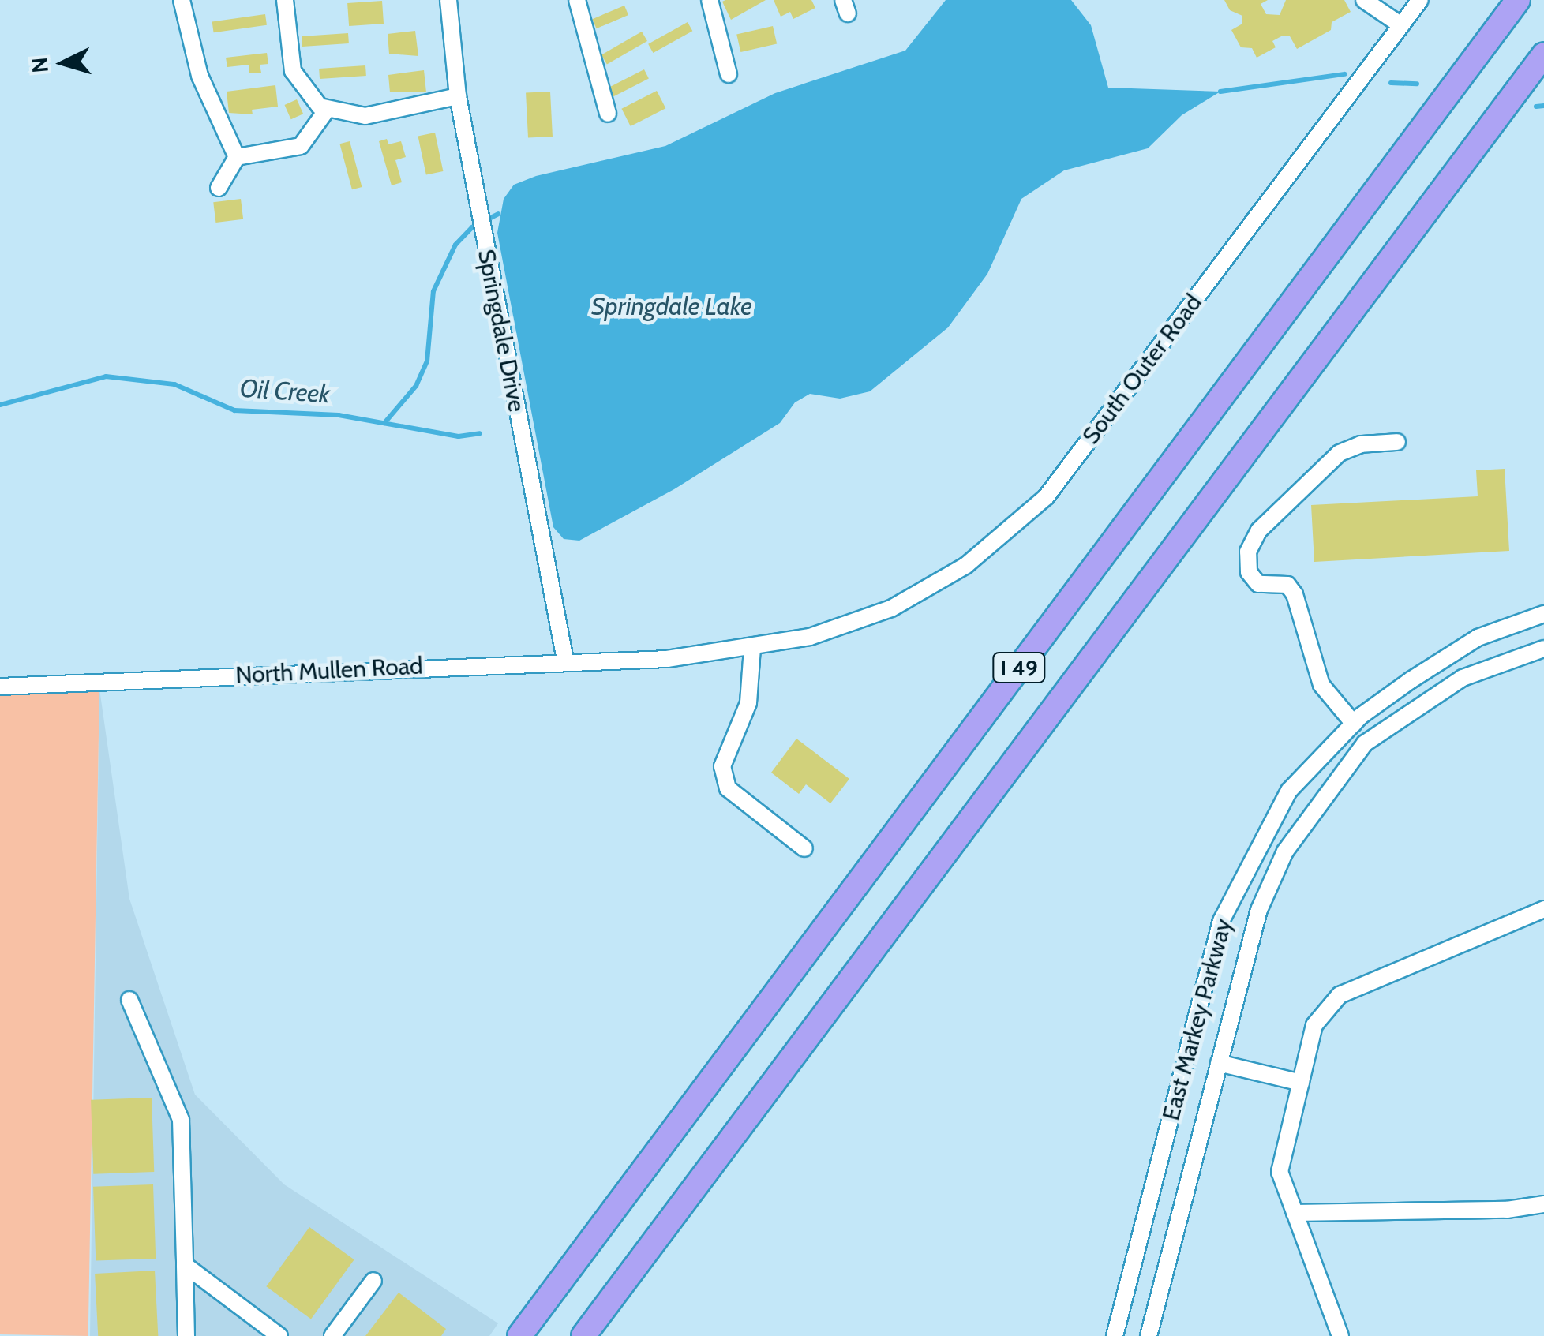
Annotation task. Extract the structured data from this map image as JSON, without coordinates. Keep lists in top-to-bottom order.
{
  "streets": {
    "highway": ["I 49"],
    "street": [
      "Springdale Drive",
      "South Outer Road",
      "North Mullen Road",
      "East Markey Parkway"
    ]
  },
  "crossings": [
    ["Springdale Drive", "North Mullen Road"],
    ["South Outer Road", "North Mullen Road"]
  ],
  "water": ["Springdale Lake", "Oil Creek"],
  "north": "left"
}
